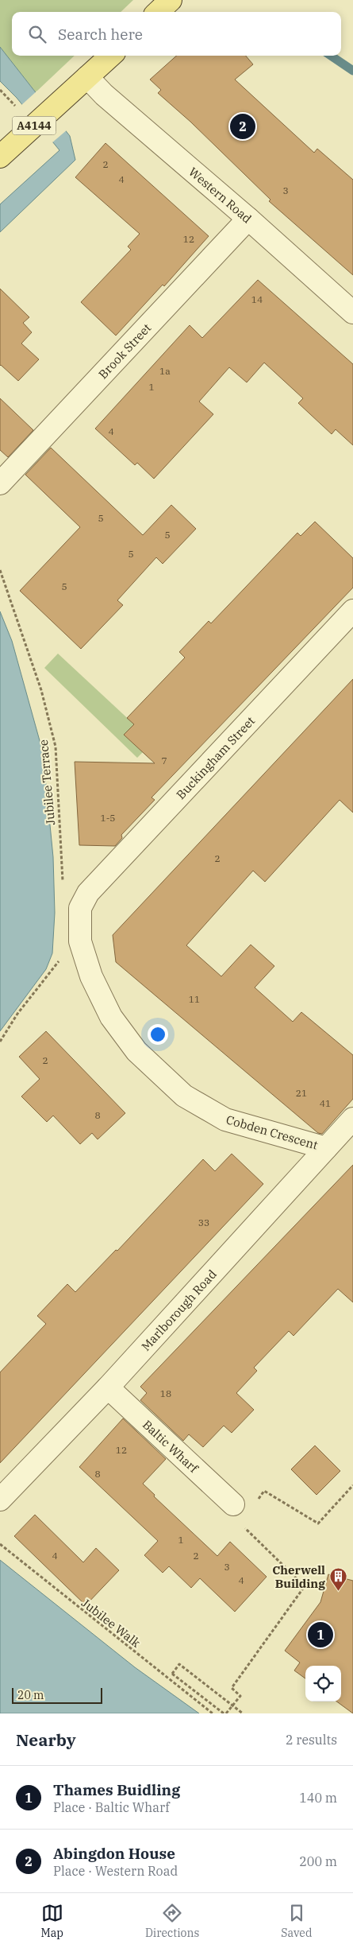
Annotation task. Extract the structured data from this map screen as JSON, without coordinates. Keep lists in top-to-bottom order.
{
  "streets": {
    "main road": ["A4144"],
    "street": [
      "Western Road",
      "Brook Street",
      "Buckingham Street",
      "Cobden Crescent",
      "Marlborough Road",
      "Baltic Wharf"
    ],
    "path": ["Jubilee Terrace", "Jubilee Walk"]
  },
  "crossings": [
    ["A4144", "Western Road"],
    ["Western Road", "Brook Street"],
    ["Buckingham Street", "Cobden Crescent"],
    ["Cobden Crescent", "Marlborough Road"],
    ["Marlborough Road", "Baltic Wharf"]
  ],
  "places": {
    "building": ["Cherwell Building"]
  },
  "house_numbers": [
    "2",
    "4",
    "3",
    "12",
    "14",
    "1a",
    "1",
    "4",
    "5",
    "5",
    "5",
    "5",
    "7",
    "1-5",
    "2",
    "11",
    "2",
    "21",
    "41",
    "8",
    "33",
    "18",
    "12",
    "8",
    "1",
    "4",
    "2",
    "3",
    "4"
  ],
  "scale_bar": "20 m",
  "page": {
    "search": "Search here",
    "pins": ["2", "1"],
    "scale": "20 m",
    "heading": ["Nearby", "2 results"],
    "list": [
      {
        "mark": "1",
        "name": "Thames Buidling",
        "note": "Place · Baltic Wharf",
        "value": "140 m"
      },
      {
        "mark": "2",
        "name": "Abingdon House",
        "note": "Place · Western Road",
        "value": "200 m"
      }
    ],
    "nav": ["Map", "Directions", "Saved"]
  }
}
